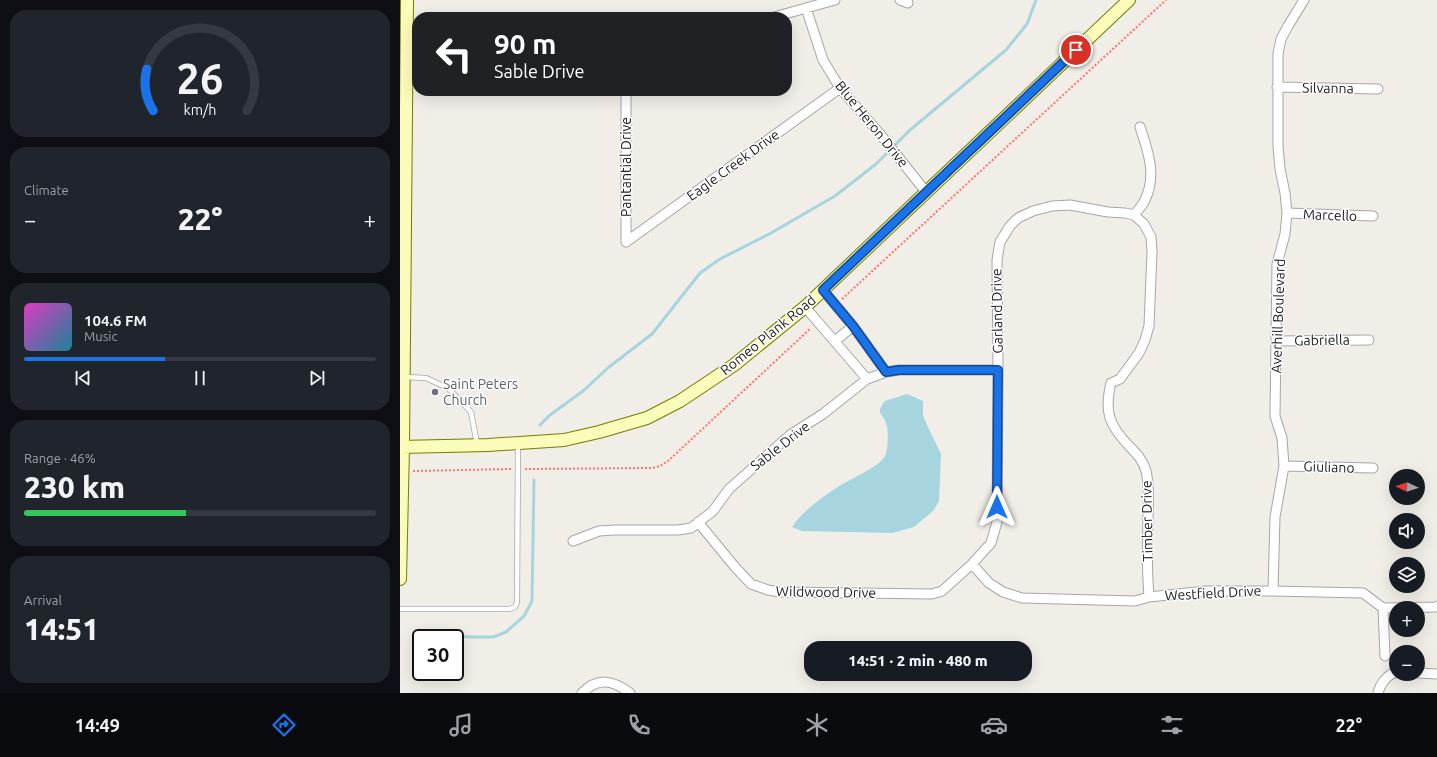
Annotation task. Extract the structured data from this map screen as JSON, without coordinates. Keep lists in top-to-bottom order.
{
  "streets": {
    "street": [
      "Silvanna",
      "Blue Heron Drive",
      "Eagle Creek Drive",
      "Pantantial Drive",
      "Marcello",
      "Garland Drive",
      "Averhill Boulevard",
      "Romeo Plank Road",
      "Gabriella",
      "Sable Drive",
      "Giuliano",
      "Timber Drive",
      "Wildwood Drive",
      "Westfield Drive"
    ]
  },
  "crossings": [
    ["Silvanna", "Averhill Boulevard"],
    ["Blue Heron Drive", "Eagle Creek Drive"],
    ["Blue Heron Drive", "Romeo Plank Road"],
    ["Eagle Creek Drive", "Pantantial Drive"],
    ["Marcello", "Averhill Boulevard"],
    ["Garland Drive", "Sable Drive"],
    ["Garland Drive", "Timber Drive"],
    ["Garland Drive", "Wildwood Drive"],
    ["Garland Drive", "Westfield Drive"],
    ["Averhill Boulevard", "Gabriella"],
    ["Averhill Boulevard", "Giuliano"],
    ["Averhill Boulevard", "Westfield Drive"],
    ["Sable Drive", "Wildwood Drive"],
    ["Timber Drive", "Westfield Drive"],
    ["Wildwood Drive", "Westfield Drive"]
  ],
  "places": ["Saint Peters Church"],
  "north": "left",
  "page": {
    "turn": ["90 m", "Sable Drive"],
    "tile": [
      "Climate",
      ["Range · 46%", "230 km"],
      ["Arrival", "14:51"]
    ],
    "heat": ["−", "22°", "+"],
    "song": ["104.6 FM", "Music"],
    "map_buttons": ["+", "−"],
    "limit": "30",
    "trip": "14:51 · 2 min · 480 m",
    "tabs": ["14:49", "22°"],
    "gauge": ["26", "km/h"]
  }
}
